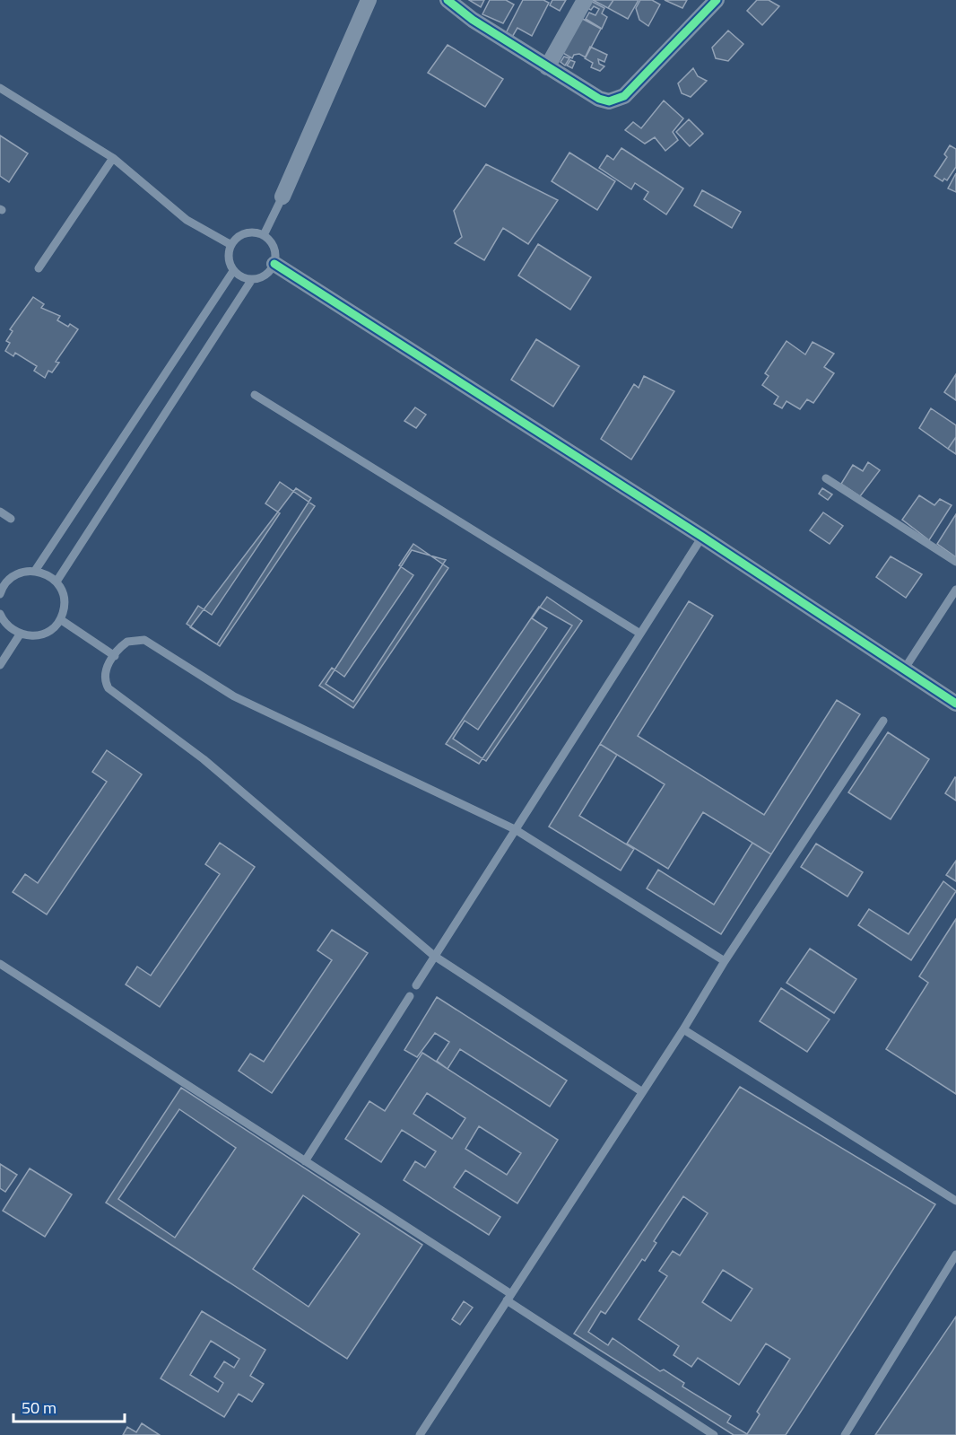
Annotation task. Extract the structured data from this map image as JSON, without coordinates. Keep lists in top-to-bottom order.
{
  "scale_bar": "50 m"
}
